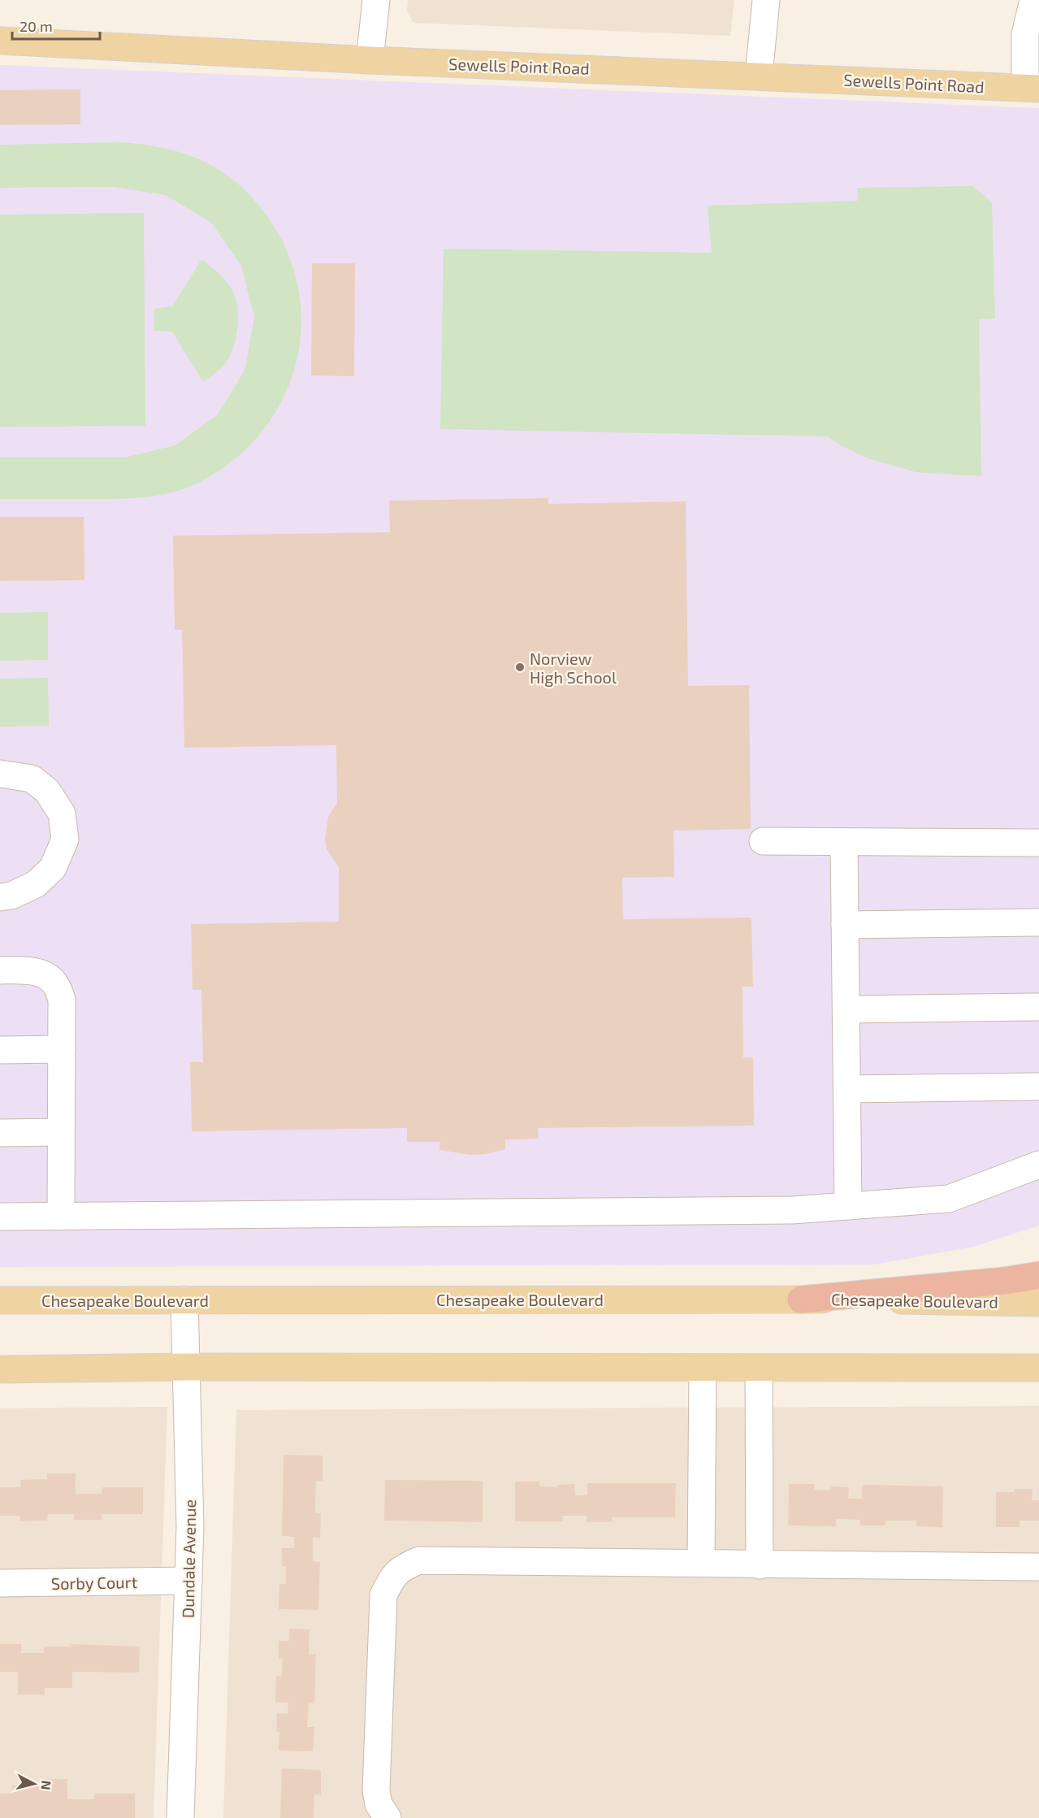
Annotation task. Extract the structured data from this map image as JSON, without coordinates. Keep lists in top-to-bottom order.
{
  "streets": {
    "main road": ["Sewells Point Road", "Chesapeake Boulevard"],
    "street": ["Dundale Avenue", "Sorby Court"]
  },
  "crossings": [
    ["Chesapeake Boulevard", "Dundale Avenue"],
    ["Dundale Avenue", "Sorby Court"]
  ],
  "places": ["Norview High School"],
  "scale_bar": "20 m",
  "north": "right"
}
